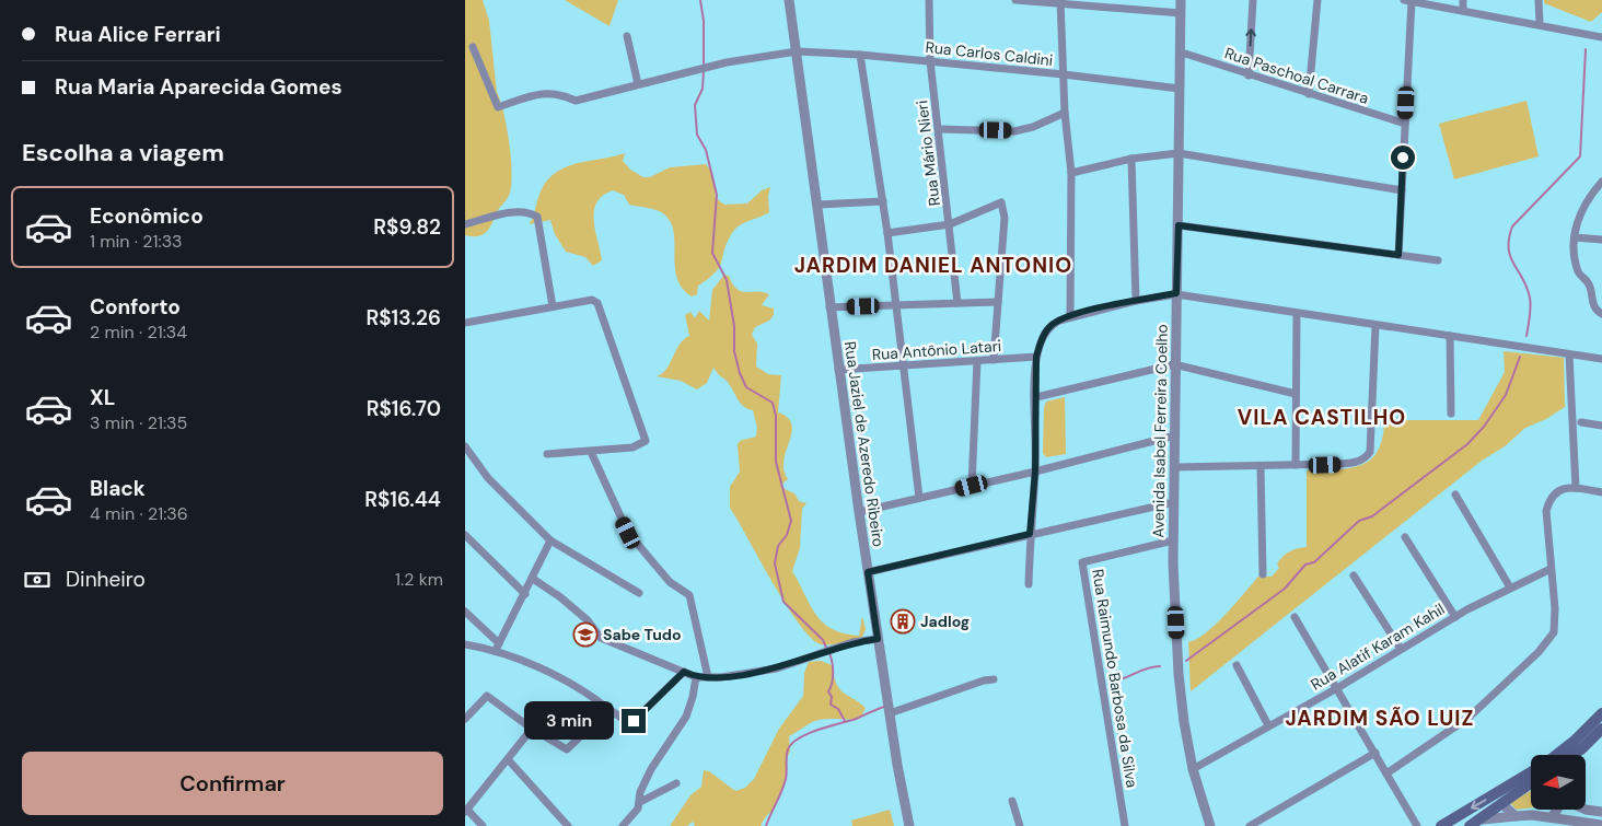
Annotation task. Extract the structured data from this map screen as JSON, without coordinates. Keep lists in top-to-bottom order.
{
  "streets": {
    "street": [
      "Rua Carlos Caldini",
      "Rua Paschoal Carrara",
      "Rua Mário Nieri",
      "Rua Antônio Latari",
      "Avenida Isabel Ferreira Coelho",
      "Rua Jaziel de Azeredo Ribeiro",
      "Rua Alatif Karam Kahil",
      "Rua Raimundo Barbosa da Silva"
    ]
  },
  "crossings": [
    ["Rua Carlos Caldini", "Rua Mário Nieri"],
    ["Rua Carlos Caldini", "Avenida Isabel Ferreira Coelho"],
    ["Rua Carlos Caldini", "Rua Jaziel de Azeredo Ribeiro"],
    ["Rua Paschoal Carrara", "Avenida Isabel Ferreira Coelho"],
    ["Rua Antônio Latari", "Rua Jaziel de Azeredo Ribeiro"],
    ["Avenida Isabel Ferreira Coelho", "Rua Alatif Karam Kahil"],
    ["Avenida Isabel Ferreira Coelho", "Rua Raimundo Barbosa da Silva"]
  ],
  "districts": ["JARDIM DANIEL ANTONIO", "VILA CASTILHO", "JARDIM SÃO LUIZ"],
  "places": {
    "building": ["Jadlog"],
    "school or university": ["Sabe Tudo"]
  },
  "north": "left",
  "page": {
    "banner": ["Rua Alice Ferrari", "Rua Maria Aparecida Gomes"],
    "heading": "Escolha a viagem",
    "list": [
      {
        "name": "Econômico",
        "note": "1 min · 21:33",
        "value": "R$9.82"
      },
      {
        "name": "Conforto",
        "note": "2 min · 21:34",
        "value": "R$13.26"
      },
      {
        "name": "XL",
        "note": "3 min · 21:35",
        "value": "R$16.70"
      },
      {
        "name": "Black",
        "note": "4 min · 21:36",
        "value": "R$16.44"
      }
    ],
    "pay": ["Dinheiro", "1.2 km"],
    "bubble": "3 min",
    "buttons": "Confirmar"
  }
}
